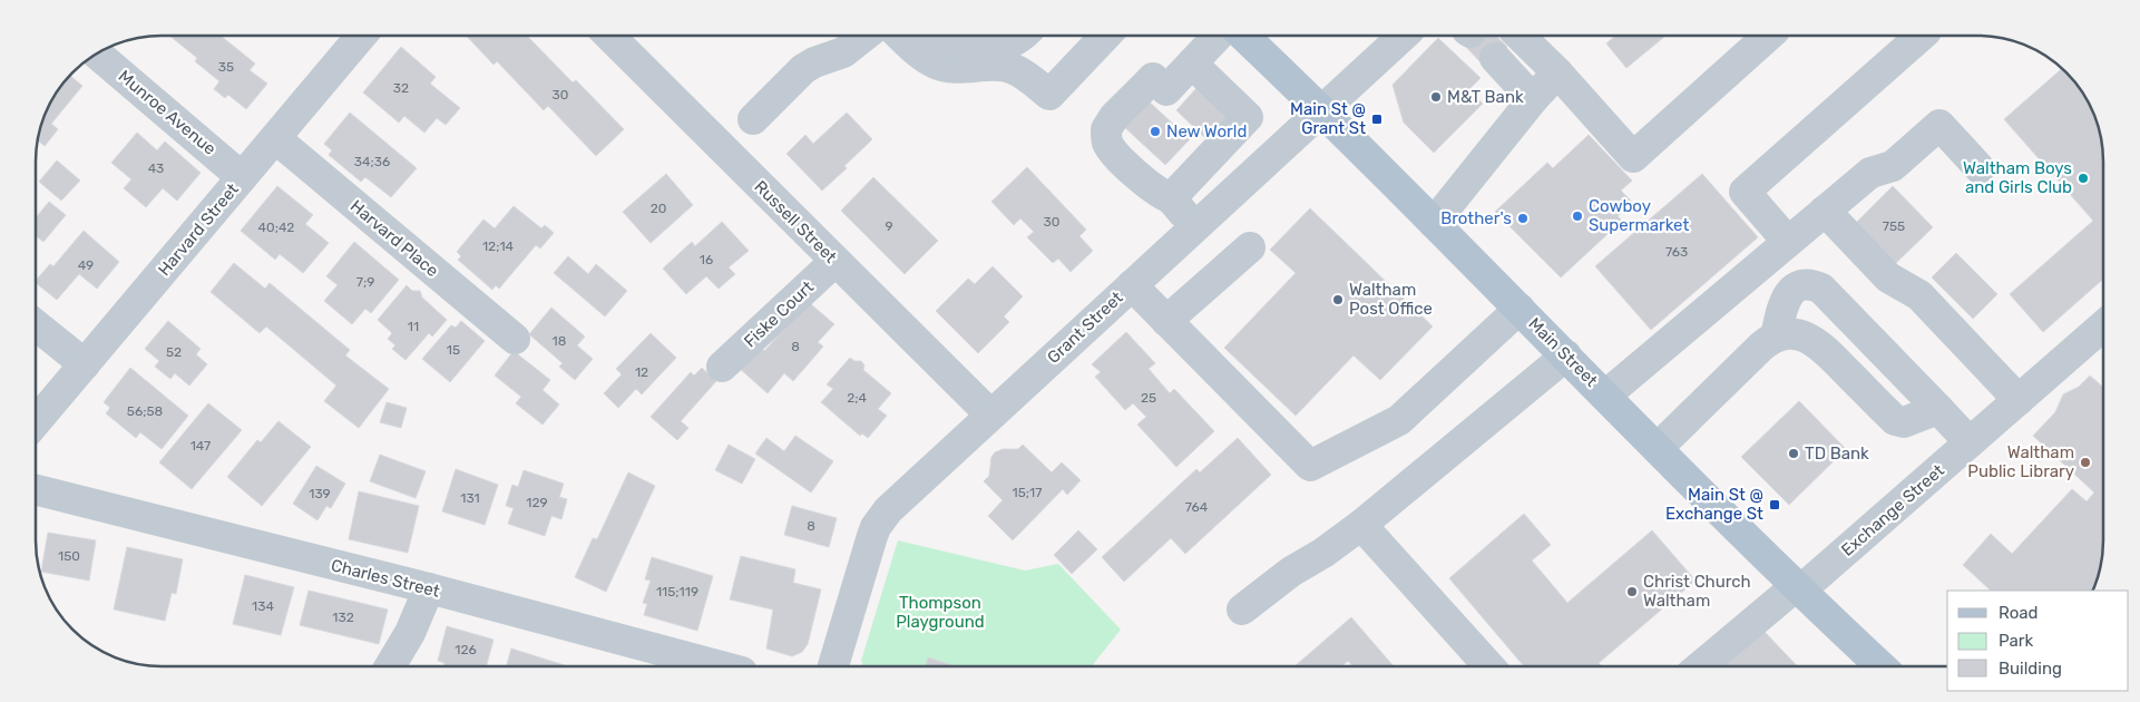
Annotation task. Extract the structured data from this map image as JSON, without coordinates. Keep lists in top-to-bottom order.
{
  "streets": {
    "main road": ["Main Street"],
    "street": [
      "Munroe Avenue",
      "Russell Street",
      "Harvard Street",
      "Harvard Place",
      "Fiske Court",
      "Grant Street",
      "Exchange Street",
      "Charles Street"
    ]
  },
  "crossings": [
    ["Munroe Avenue", "Harvard Street"],
    ["Russell Street", "Fiske Court"],
    ["Russell Street", "Grant Street"],
    ["Harvard Street", "Harvard Place"],
    ["Grant Street", "Main Street"],
    ["Main Street", "Exchange Street"]
  ],
  "parks": ["Thompson Playground"],
  "places": {
    "other": [
      "M&T Bank",
      "New World",
      "Waltham Boys and Girls Club",
      "Cowboy Supermarket",
      "Brother's",
      "Waltham Post Office",
      "TD Bank",
      "Waltham Public Library",
      "Christ Church Waltham"
    ],
    "transit": ["Main St @ Grant St", "Main St @ Exchange St"]
  },
  "house_numbers": [
    "35",
    "32",
    "30",
    "34;36",
    "43",
    "20",
    "30",
    "9",
    "755",
    "40;42",
    "12;14",
    "763",
    "16",
    "49",
    "7;9",
    "11",
    "18",
    "8",
    "15",
    "52",
    "12",
    "2;4",
    "25",
    "56;58",
    "147",
    "15;17",
    "139",
    "131",
    "129",
    "764",
    "8",
    "150",
    "115;119",
    "134",
    "132",
    "126"
  ],
  "legend": ["Road", "Park", "Building"]
}
